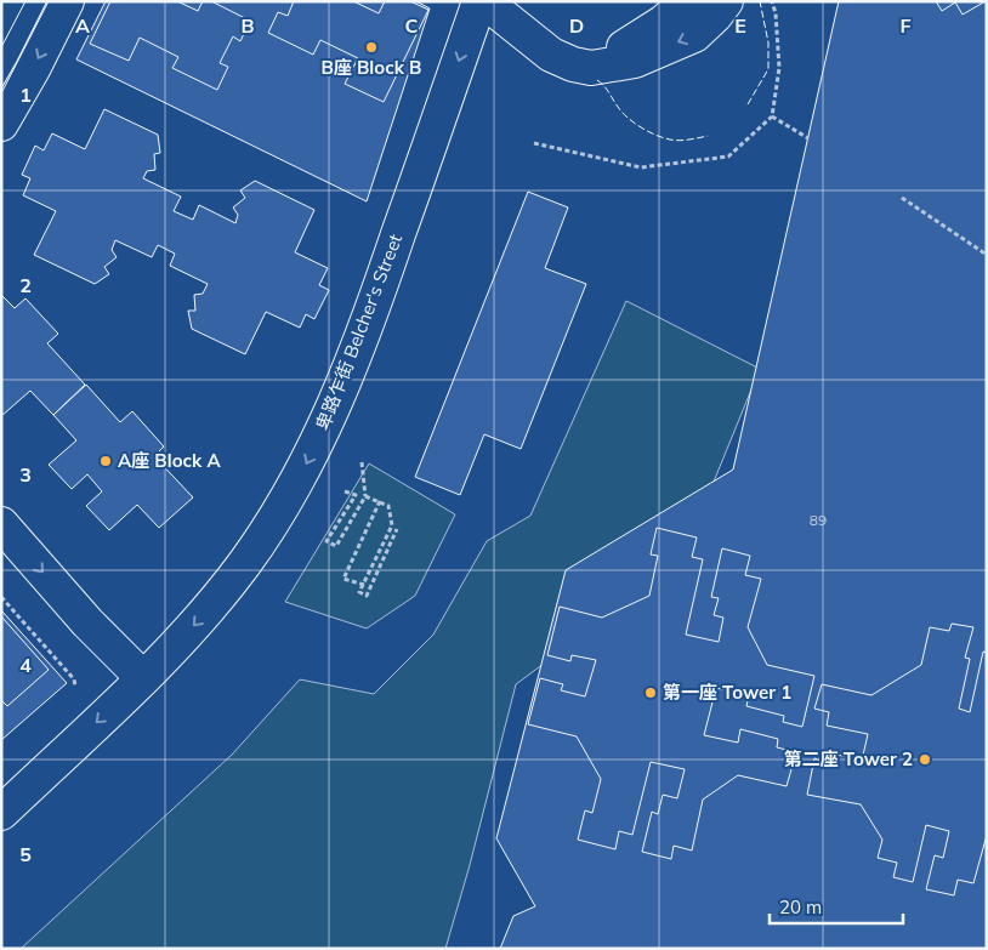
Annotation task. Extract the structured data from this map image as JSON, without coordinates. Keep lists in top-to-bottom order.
{
  "streets": {
    "main road": ["卑路乍街 Belcher's Street"]
  },
  "one_way": ["卑路乍街 Belcher's Street"],
  "places": [
    "B座 Block B",
    "A座 Block A",
    "第一座 Tower 1",
    "第二座 Tower 2"
  ],
  "house_numbers": ["89"],
  "scale_bar": "20 m",
  "grid": {
    "columns": [
      "A",
      "B",
      "C",
      "D",
      "E",
      "F"
    ],
    "rows": [
      "1",
      "2",
      "3",
      "4",
      "5"
    ]
  }
}
